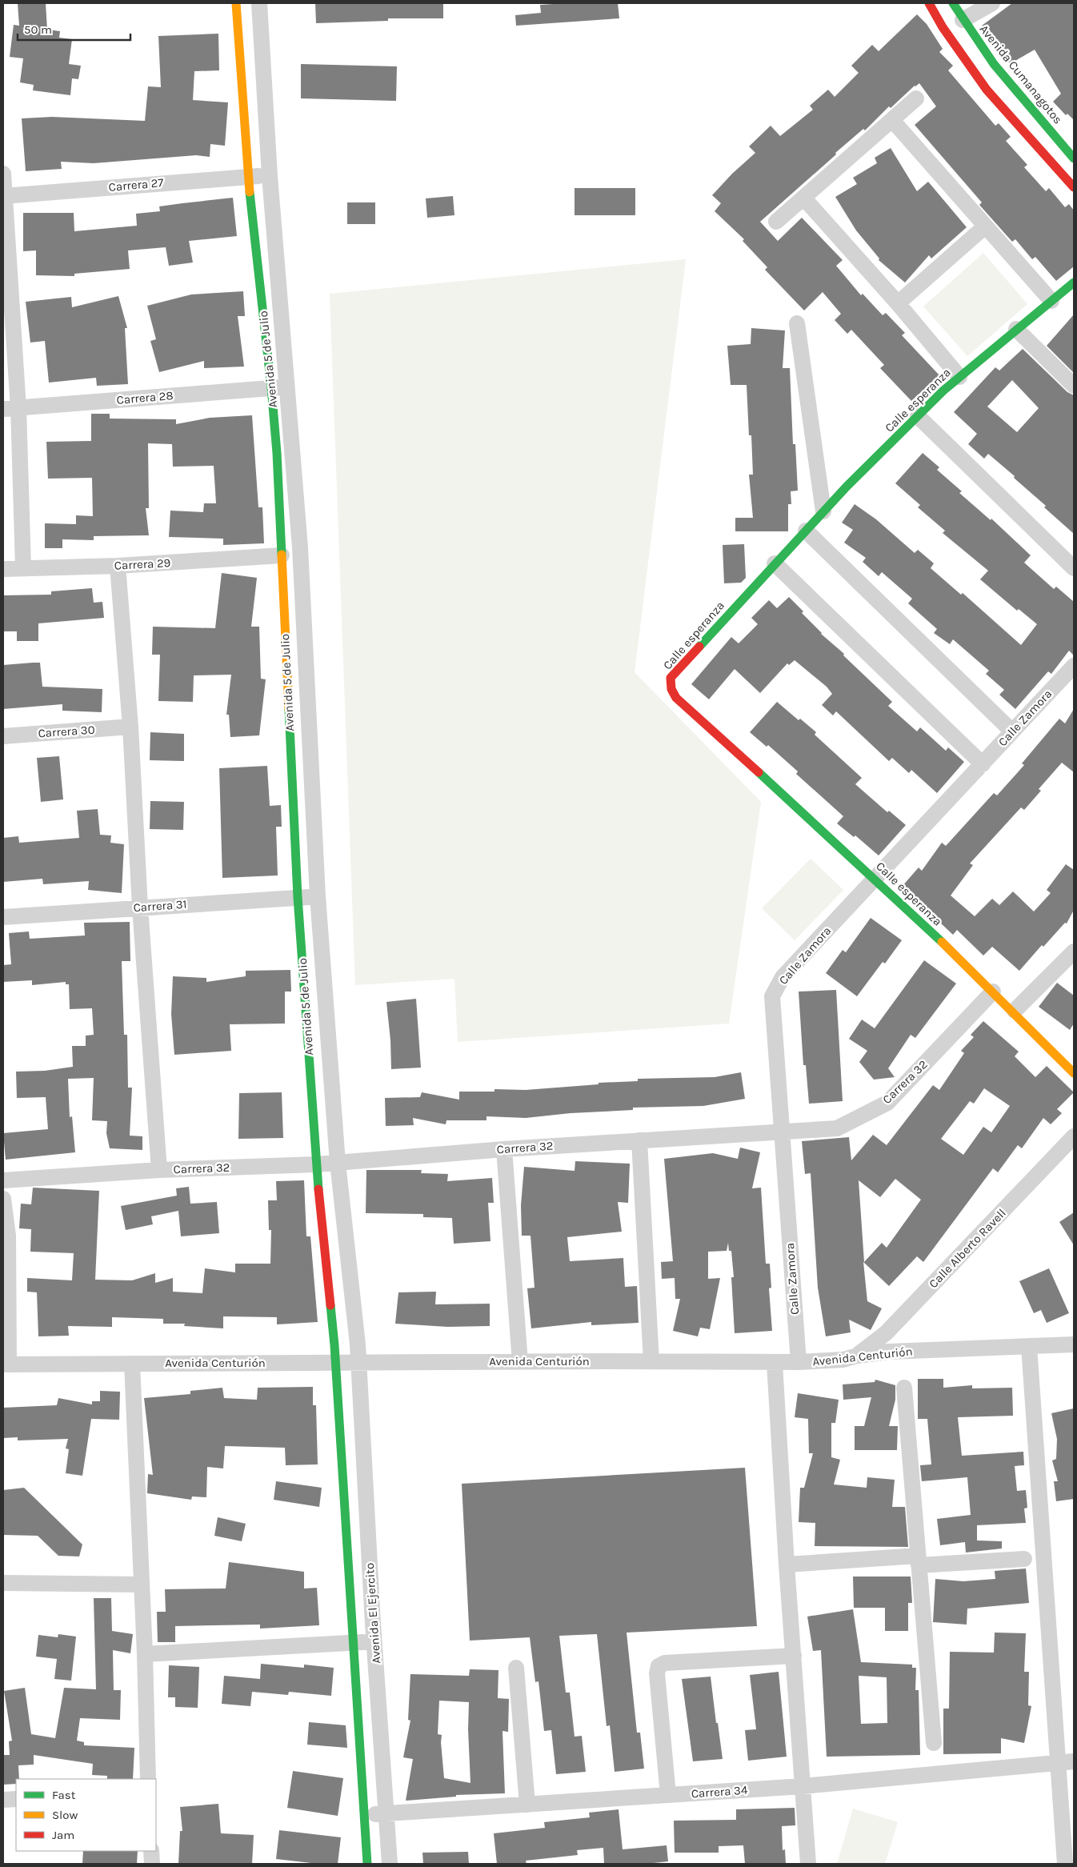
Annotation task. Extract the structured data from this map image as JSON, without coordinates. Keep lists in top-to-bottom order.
{
  "streets": {
    "street": [
      "Avenida Cumanagotos",
      "Carrera 27",
      "Avenida 5 de Julio",
      "Carrera 28",
      "Calle esperanza",
      "Carrera 29",
      "Calle Zamora",
      "Carrera 30",
      "Carrera 31",
      "Carrera 32",
      "Calle Alberto Ravell",
      "Avenida Centurión",
      "Avenida El Ejercito",
      "Carrera 34"
    ]
  },
  "crossings": [
    ["Carrera 27", "Avenida 5 de Julio"],
    ["Avenida 5 de Julio", "Carrera 28"],
    ["Avenida 5 de Julio", "Carrera 29"],
    ["Avenida 5 de Julio", "Carrera 31"],
    ["Avenida 5 de Julio", "Carrera 32"],
    ["Avenida 5 de Julio", "Avenida Centurión"],
    ["Avenida 5 de Julio", "Avenida El Ejercito"],
    ["Calle esperanza", "Calle Zamora"],
    ["Calle esperanza", "Carrera 32"],
    ["Calle Zamora", "Carrera 32"],
    ["Calle Zamora", "Avenida Centurión"],
    ["Calle Alberto Ravell", "Avenida Centurión"],
    ["Avenida Centurión", "Avenida El Ejercito"],
    ["Avenida El Ejercito", "Carrera 34"]
  ],
  "legend": ["Fast", "Slow", "Jam"],
  "scale_bar": "50 m"
}
